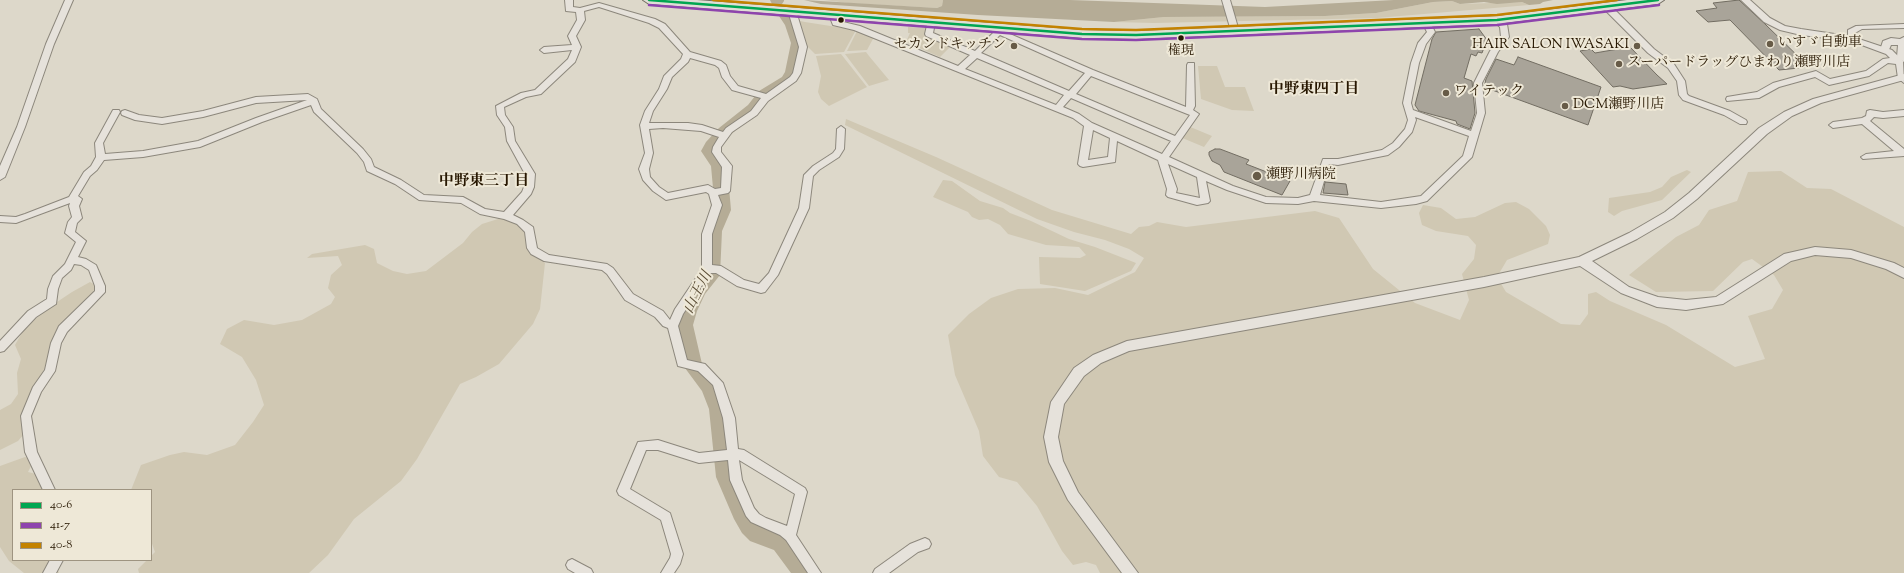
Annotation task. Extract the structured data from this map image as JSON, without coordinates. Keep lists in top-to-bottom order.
{
  "districts": ["中野東四丁目", "中野東三丁目"],
  "water": ["山王川"],
  "places": [
    "権現",
    "いすゞ自動車",
    "セカンドキッチン",
    "HAIR SALON IWASAKI",
    "スーパードラッグひまわり瀬野川店",
    "ワイテック",
    "DCM瀬野川店",
    "瀬野川病院"
  ],
  "lines": ["transit line 40-6", "transit line 40-8", "transit line 41-7"],
  "legend": ["40-6", "41-7", "40-8"]
}
